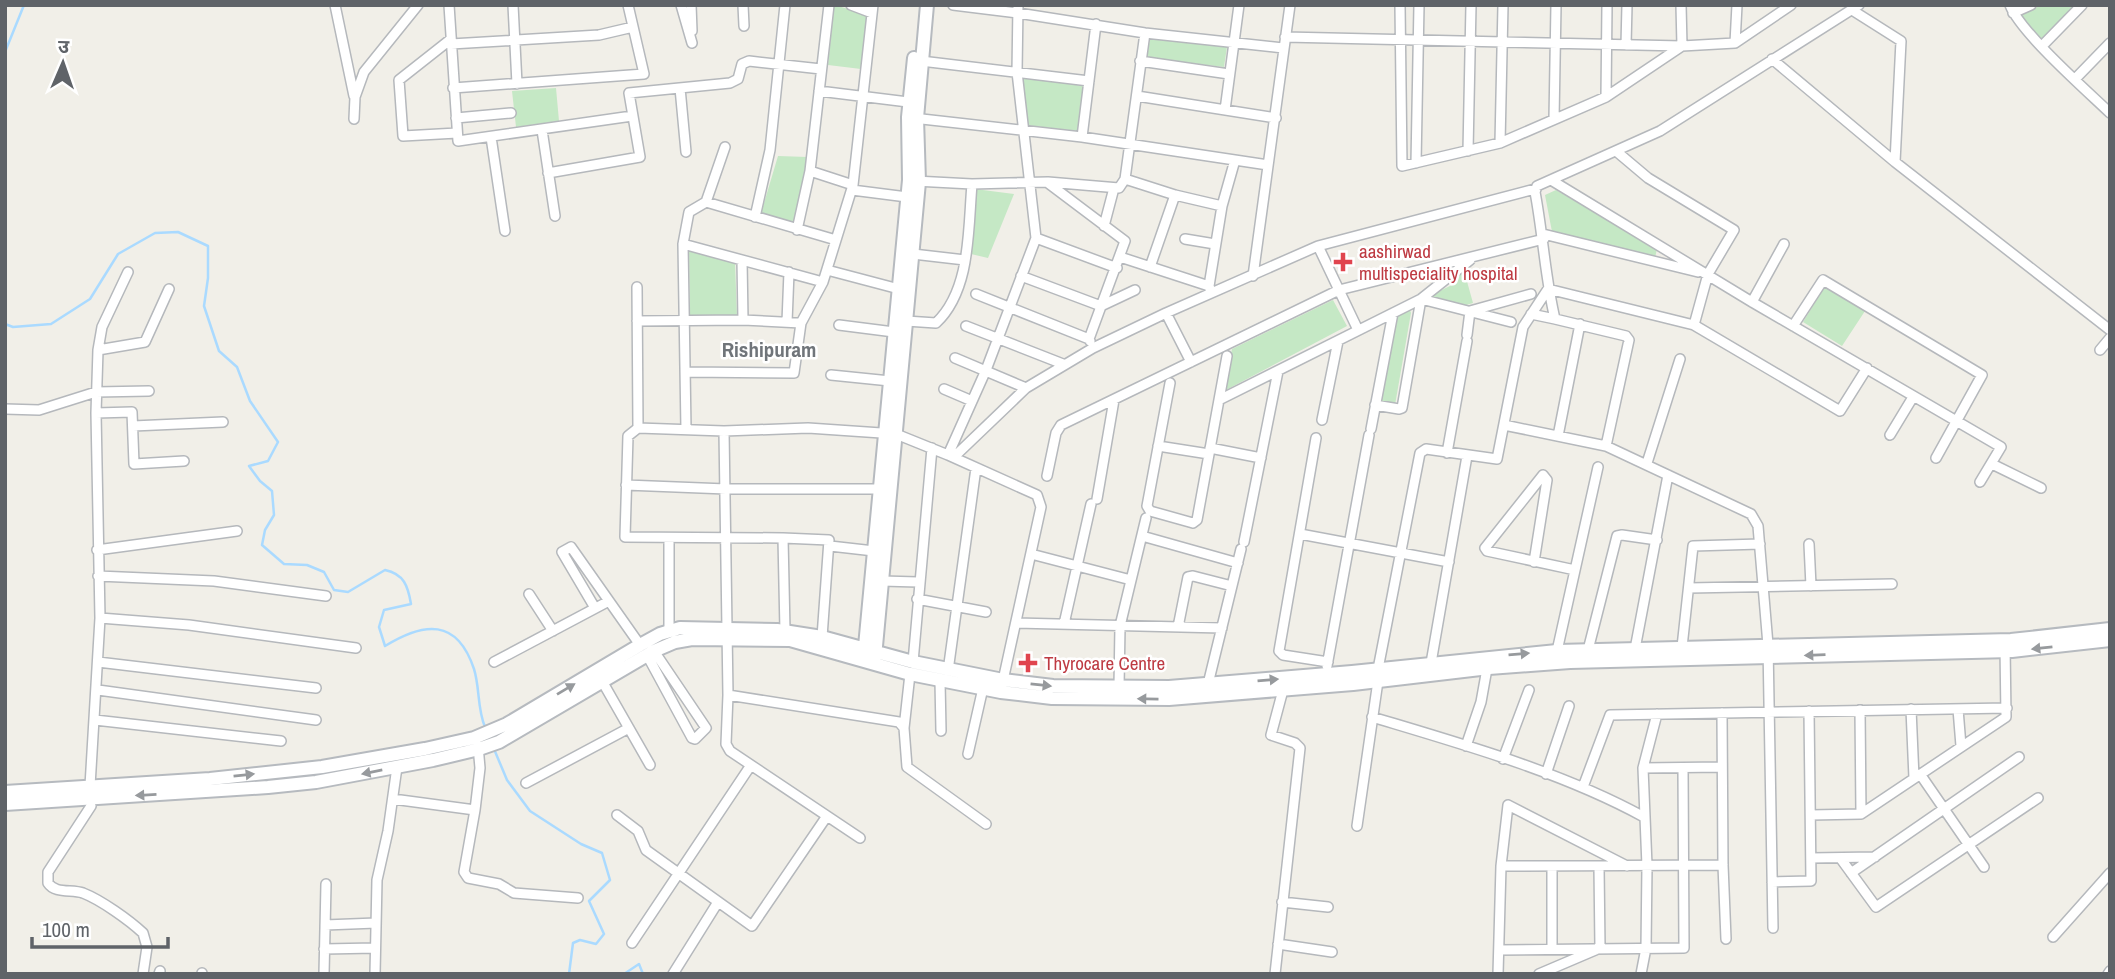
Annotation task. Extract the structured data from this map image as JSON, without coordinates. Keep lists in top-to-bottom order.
{
  "districts": ["Rishipuram"],
  "places": {
    "health": ["aashirwad multispeciality hospital", "Thyrocare Centre"]
  },
  "scale_bar": "100 m",
  "north": "top"
}
